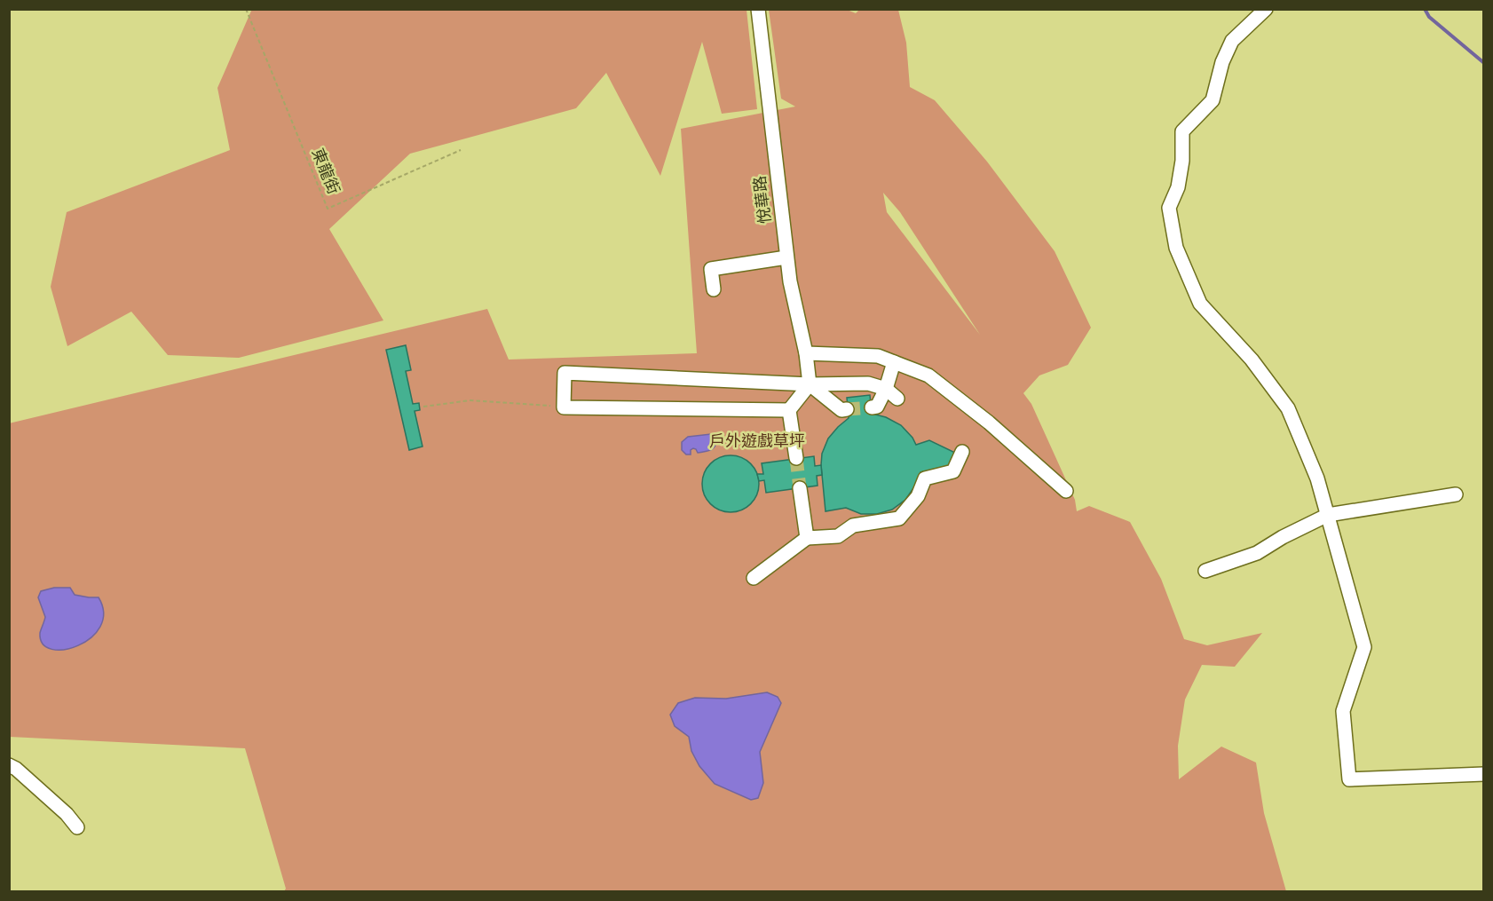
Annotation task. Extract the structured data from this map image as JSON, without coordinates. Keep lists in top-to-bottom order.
{
  "streets": {
    "street": ["悅華路"],
    "path": ["東龍街"]
  },
  "parks": ["戶外遊戲草坪"]
}
